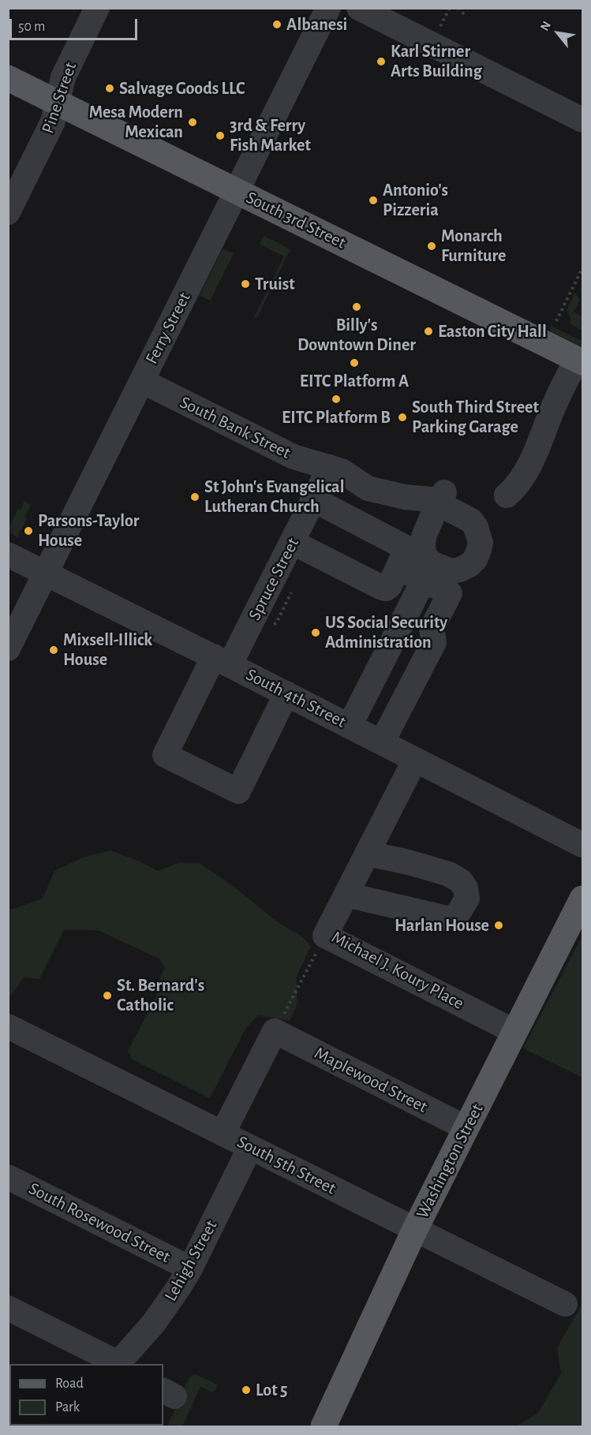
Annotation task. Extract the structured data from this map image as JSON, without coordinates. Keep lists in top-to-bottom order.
{
  "streets": {
    "main road": ["South 3rd Street", "Washington Street"],
    "street": [
      "Pine Street",
      "Ferry Street",
      "South Bank Street",
      "Spruce Street",
      "South 4th Street",
      "Michael J. Koury Place",
      "Maplewood Street",
      "South 5th Street",
      "South Rosewood Street",
      "Lehigh Street"
    ]
  },
  "crossings": [
    ["Pine Street", "South 3rd Street"],
    ["South 3rd Street", "Ferry Street"],
    ["Ferry Street", "South Bank Street"],
    ["Ferry Street", "South 4th Street"],
    ["South Bank Street", "Spruce Street"],
    ["Spruce Street", "South 4th Street"],
    ["South 4th Street", "Michael J. Koury Place"],
    ["Michael J. Koury Place", "Washington Street"],
    ["Maplewood Street", "Washington Street"],
    ["Washington Street", "South 5th Street"],
    ["South 5th Street", "Lehigh Street"],
    ["South Rosewood Street", "Lehigh Street"]
  ],
  "places": [
    "Albanesi",
    "Karl Stirner Arts Building",
    "Salvage Goods LLC",
    "Mesa Modern Mexican",
    "3rd & Ferry Fish Market",
    "Antonio's Pizzeria",
    "Monarch Furniture",
    "Truist",
    "Billy's Downtown Diner",
    "Easton City Hall",
    "EITC Platform A",
    "EITC Platform B",
    "South Third Street Parking Garage",
    "St John's Evangelical Lutheran Church",
    "Parsons-Taylor House",
    "US Social Security Administration",
    "Mixsell-Illick House",
    "Harlan House",
    "St. Bernard's Catholic",
    "Lot 5"
  ],
  "legend": ["Road", "Park"],
  "scale_bar": "50 m",
  "north": "top left"
}
